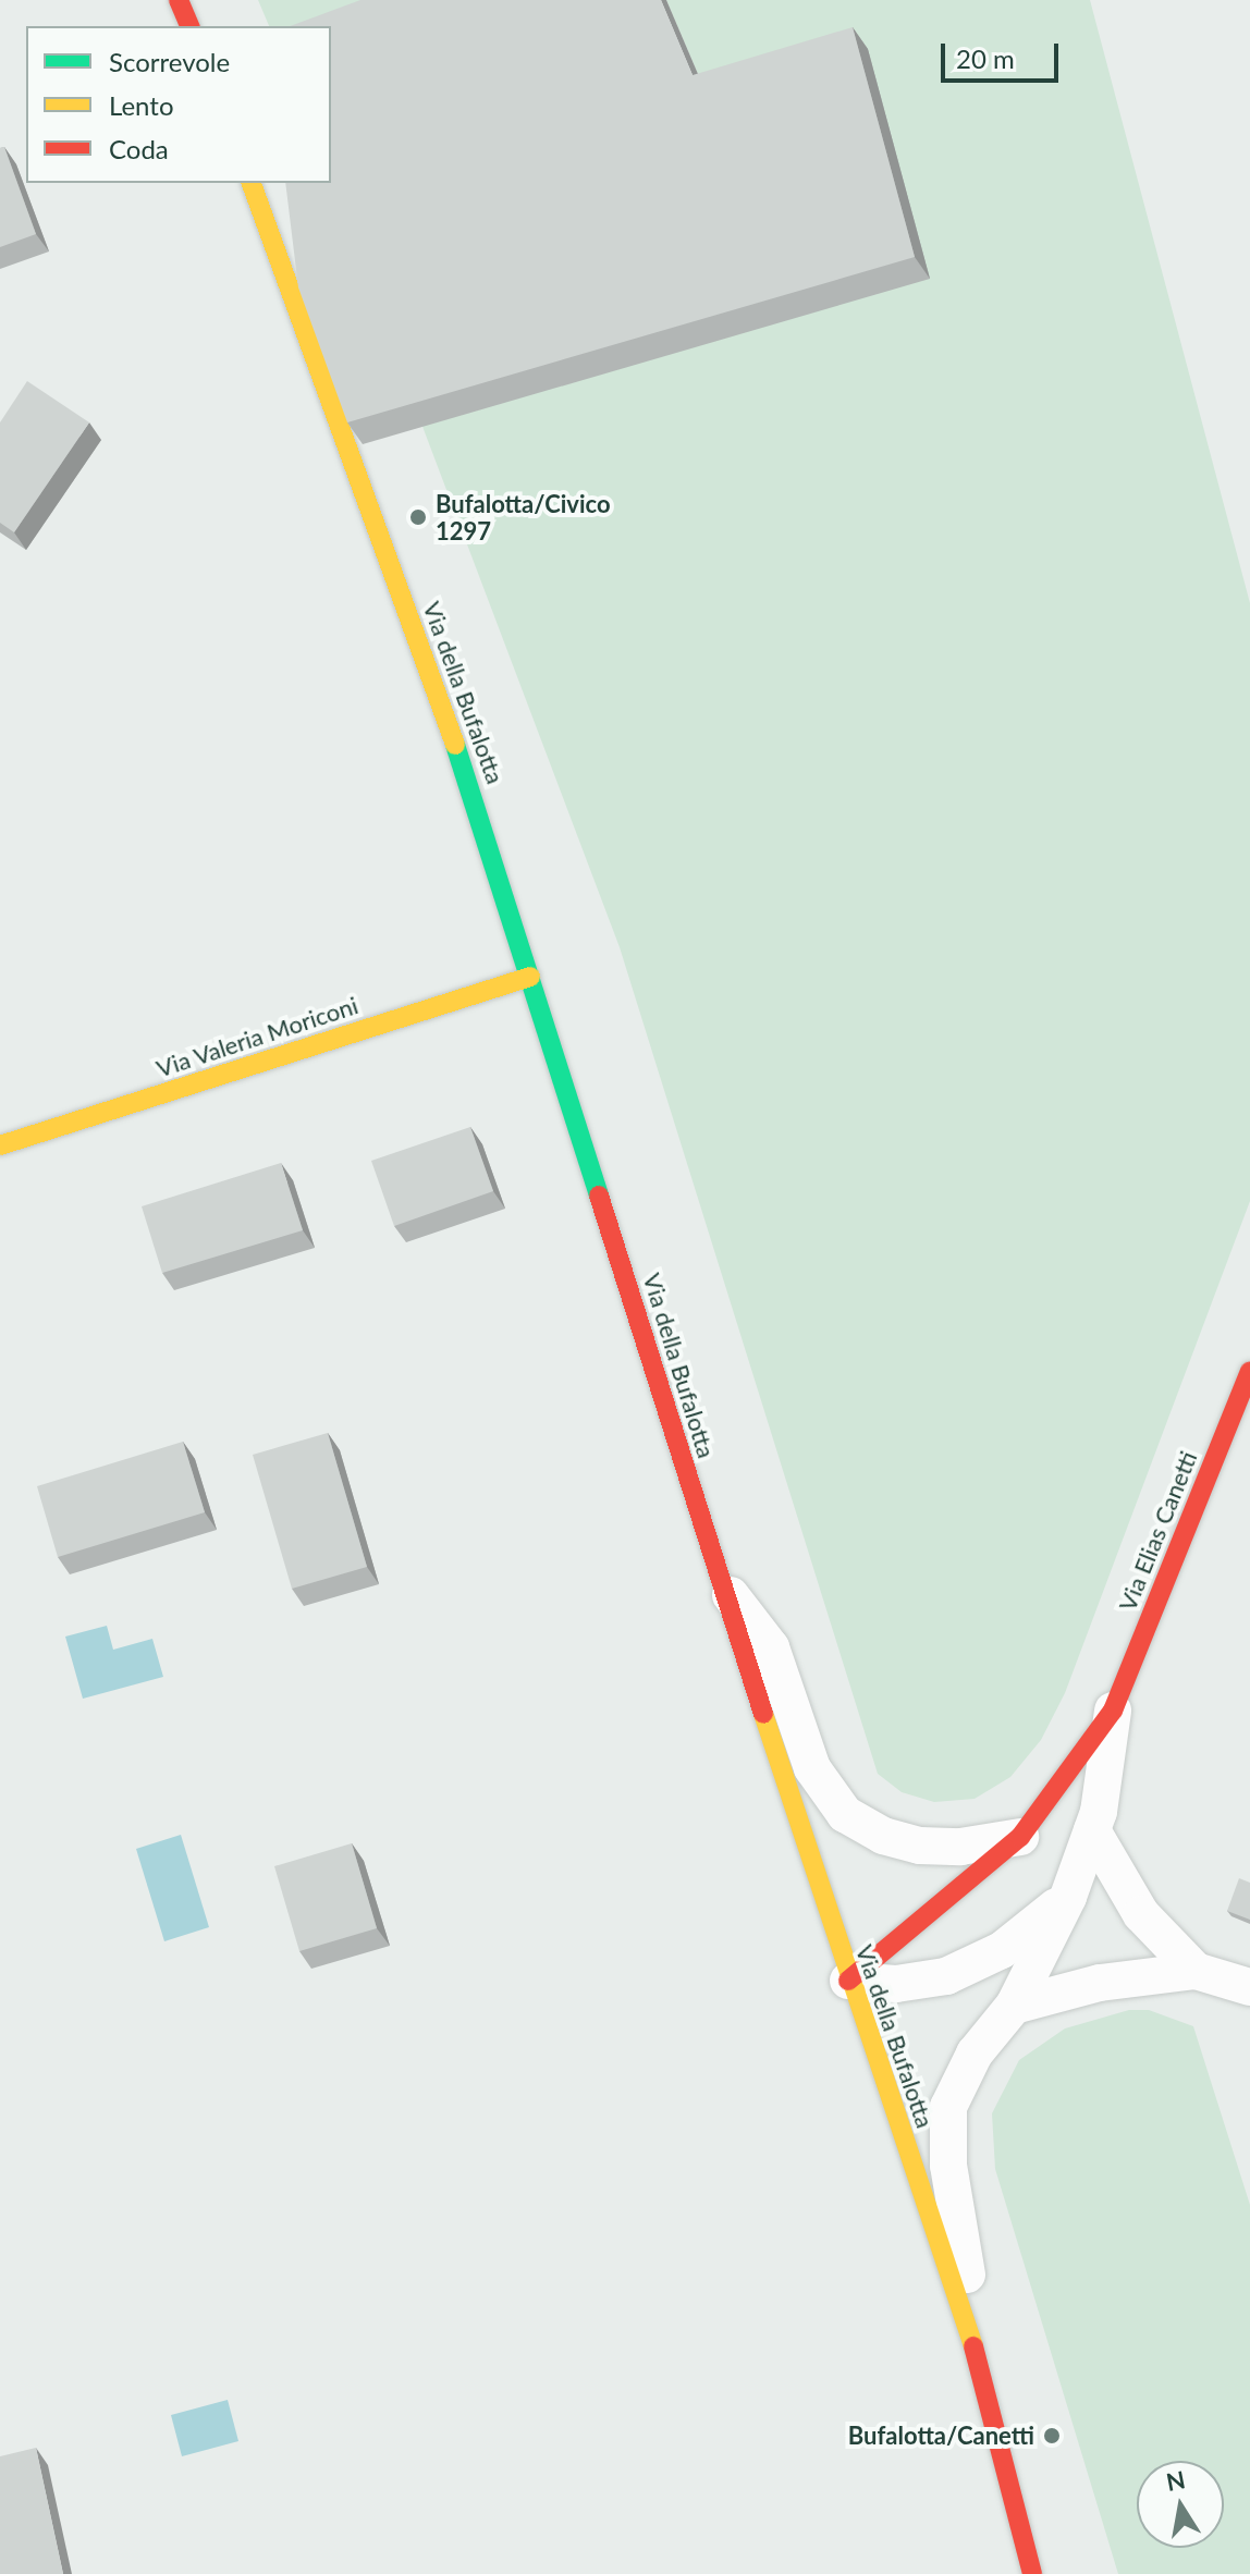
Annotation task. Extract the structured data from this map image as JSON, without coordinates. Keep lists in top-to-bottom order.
{
  "streets": {
    "street": ["Via della Bufalotta", "Via Valeria Moriconi", "Via Elias Canetti"]
  },
  "crossings": [
    ["Via della Bufalotta", "Via Valeria Moriconi"],
    ["Via della Bufalotta", "Via Elias Canetti"]
  ],
  "places": ["Bufalotta/Civico 1297", "Bufalotta/Canetti"],
  "legend": ["Scorrevole", "Lento", "Coda"],
  "scale_bar": "20 m",
  "north": "top"
}
